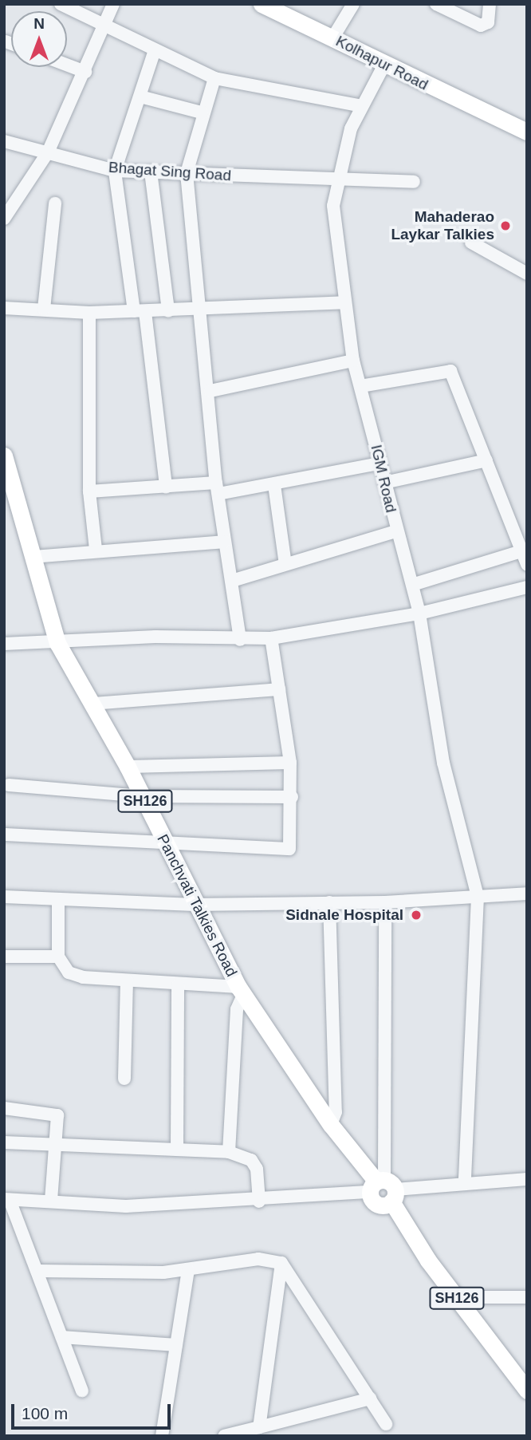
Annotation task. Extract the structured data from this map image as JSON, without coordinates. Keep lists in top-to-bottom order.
{
  "streets": {
    "main road": ["Kolhapur Road", "SH126", "Panchvati Talkies Road"],
    "street": ["Bhagat Sing Road", "IGM Road"]
  },
  "crossings": [
    ["Kolhapur Road", "IGM Road"],
    ["Bhagat Sing Road", "IGM Road"],
    ["SH126", "Panchvati Talkies Road"]
  ],
  "places": ["Mahaderao Laykar Talkies", "Sidnale Hospital"],
  "scale_bar": "100 m",
  "north": "top"
}
